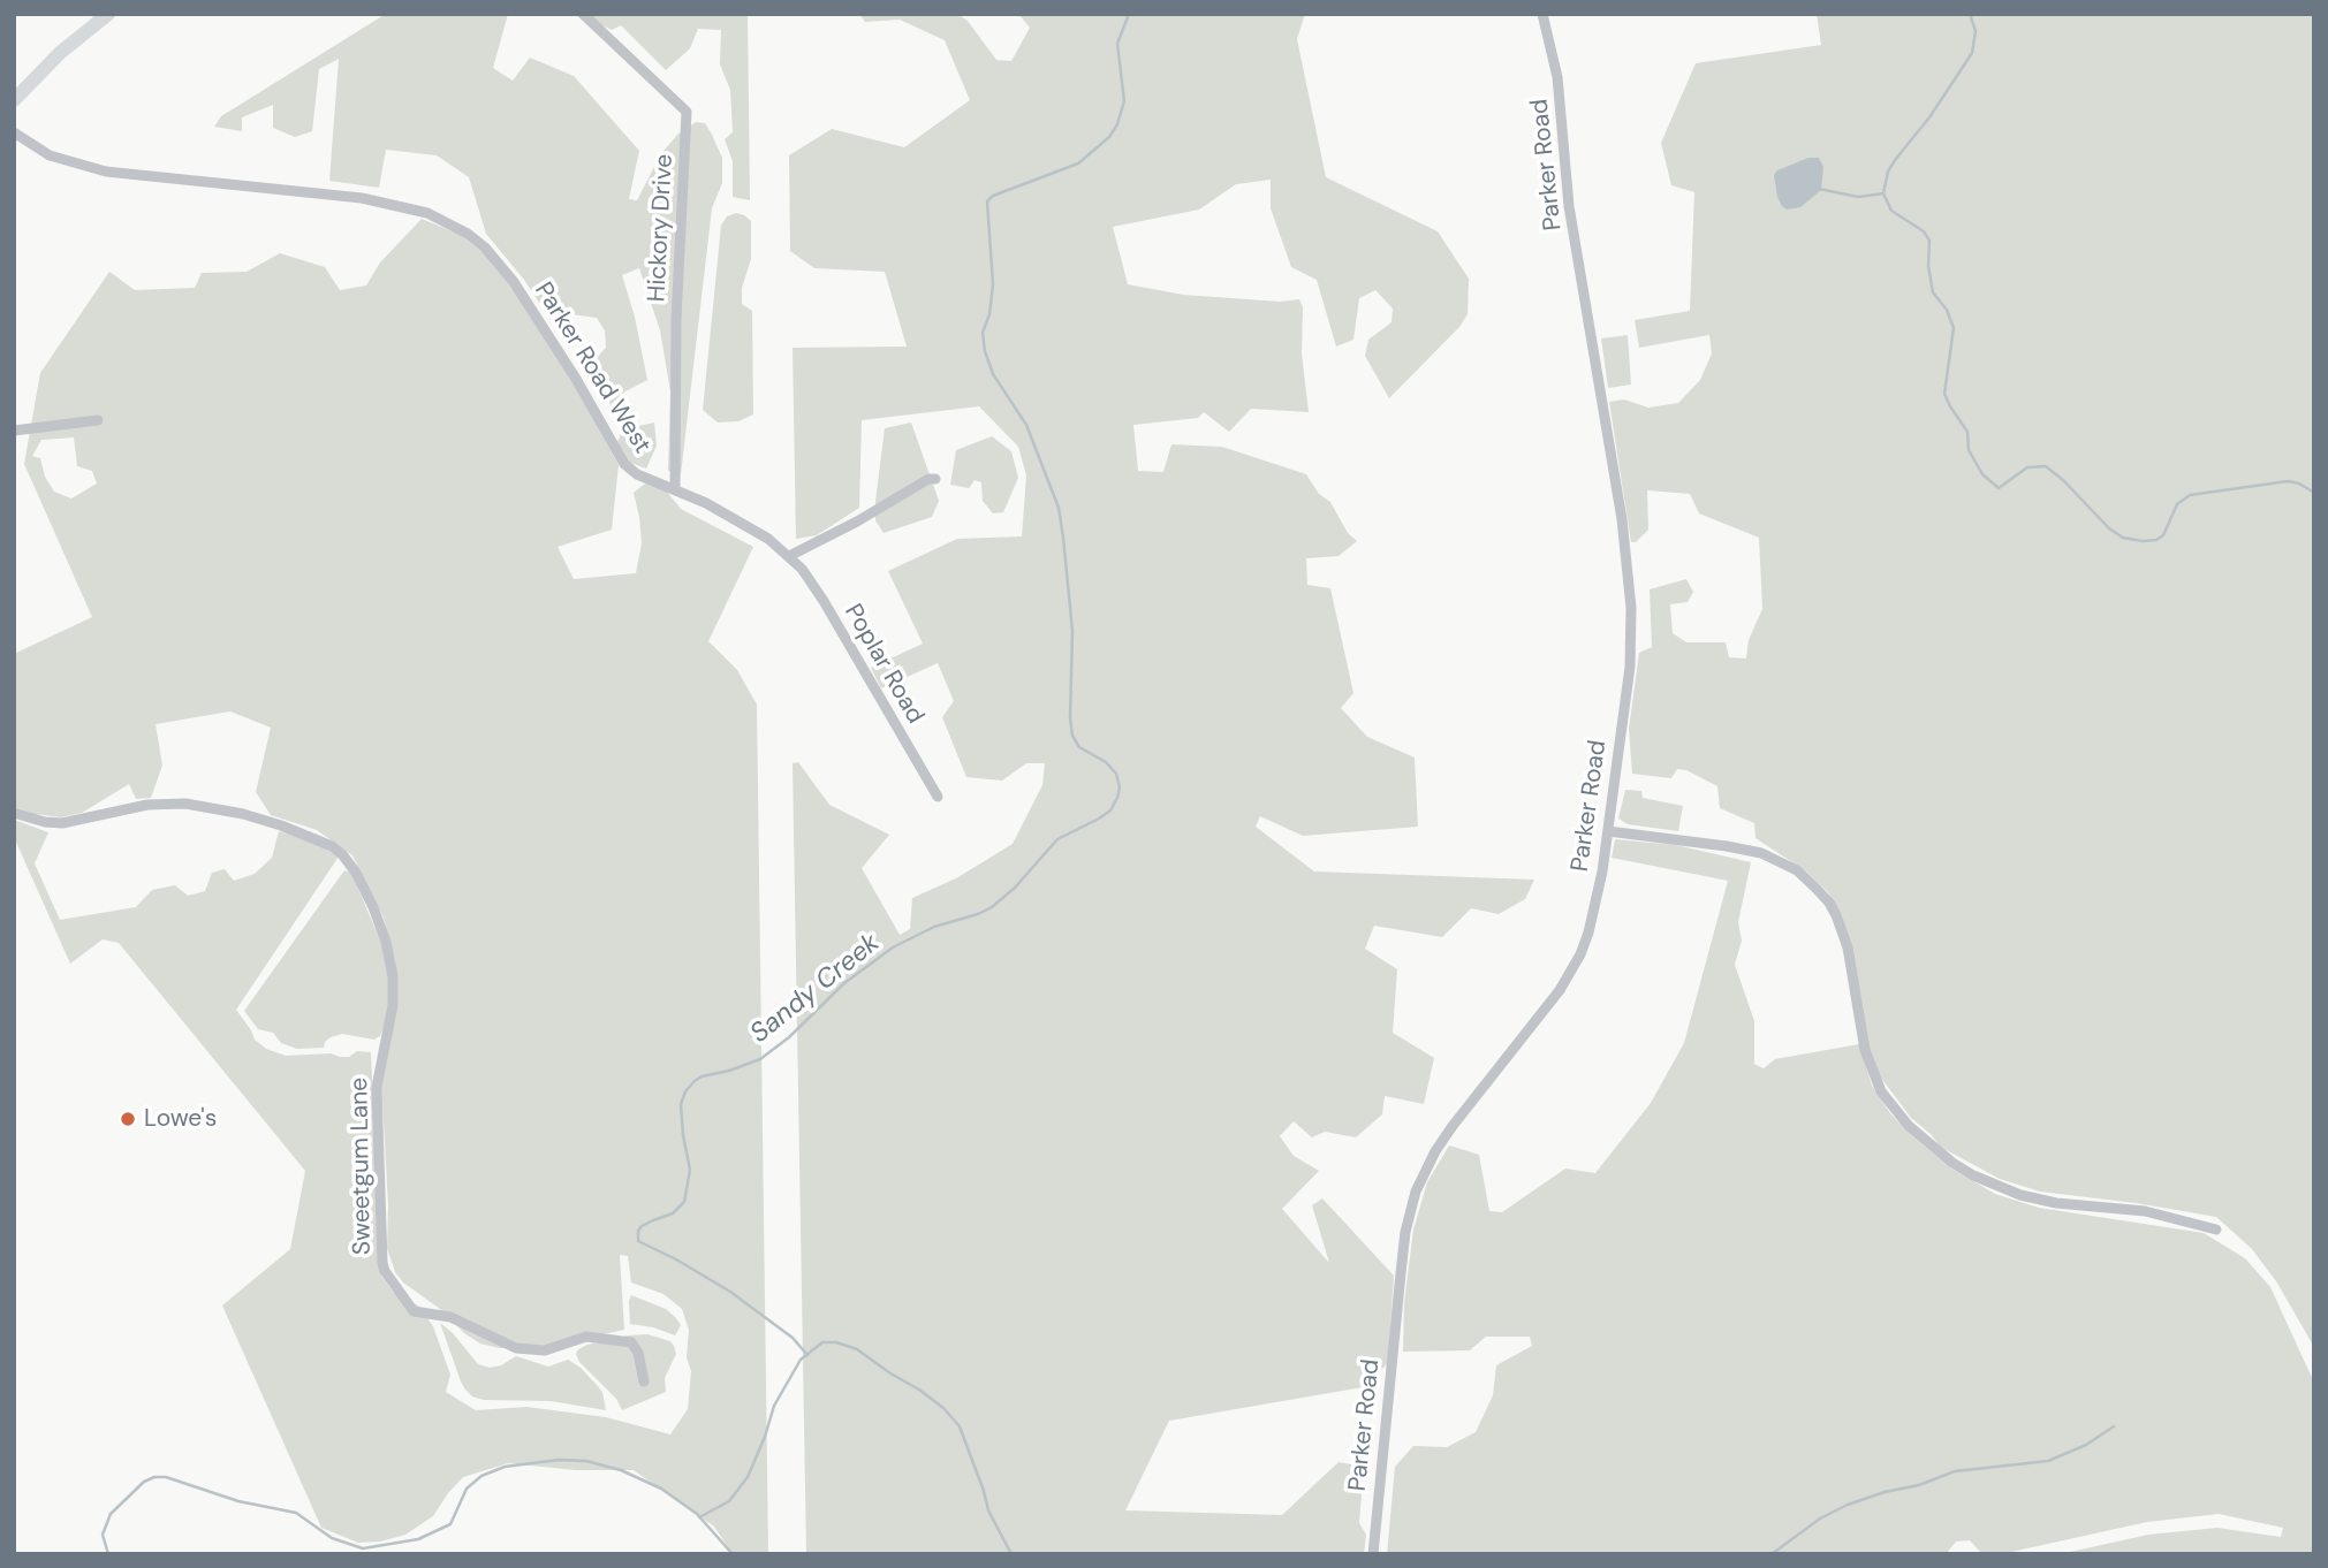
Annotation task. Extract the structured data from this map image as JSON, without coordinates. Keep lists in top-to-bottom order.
{
  "streets": {
    "street": [
      "Parker Road",
      "Hickory Drive",
      "Parker Road West",
      "Poplar Road",
      "Sweetgum Lane"
    ]
  },
  "crossings": [
    ["Hickory Drive", "Parker Road West"],
    ["Parker Road West", "Poplar Road"]
  ],
  "water": ["Sandy Creek"],
  "places": ["Lowe's"]
}
